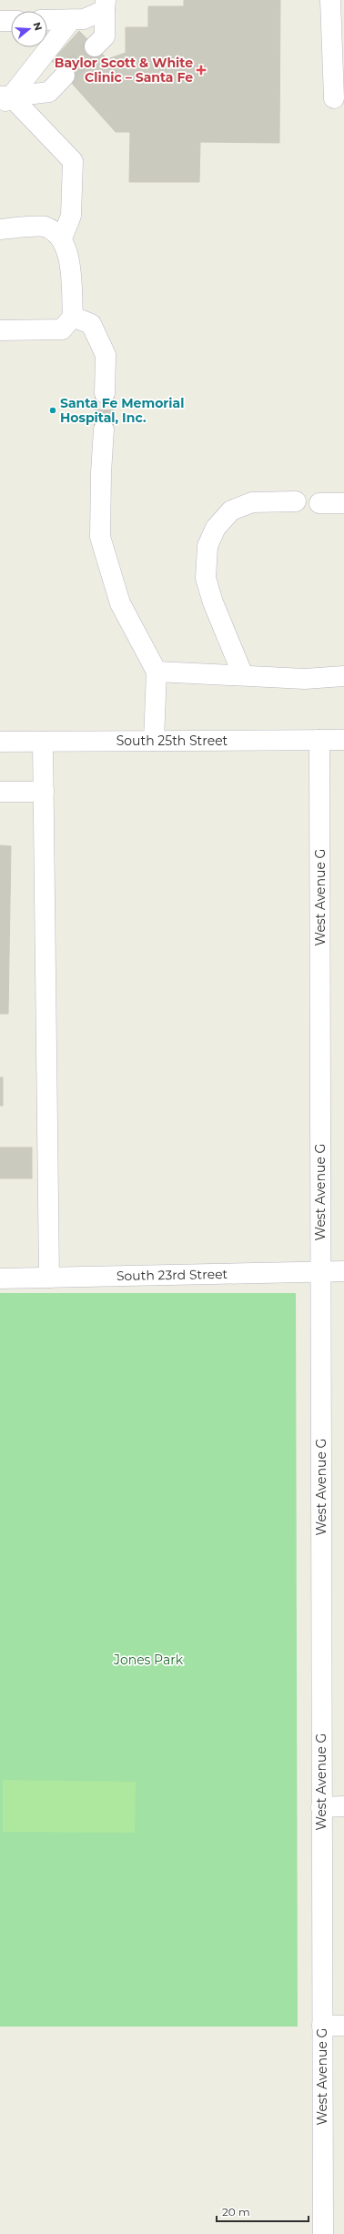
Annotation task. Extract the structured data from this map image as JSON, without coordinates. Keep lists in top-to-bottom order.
{
  "streets": {
    "street": ["South 25th Street", "West Avenue G", "South 23rd Street"]
  },
  "crossings": [
    ["South 25th Street", "West Avenue G"],
    ["West Avenue G", "South 23rd Street"]
  ],
  "parks": ["Jones Park"],
  "places": {
    "health": ["Baylor Scott & White Clinic – Santa Fe"],
    "other": ["Santa Fe Memorial Hospital, Inc."]
  },
  "scale_bar": "20 m",
  "north": "right"
}
